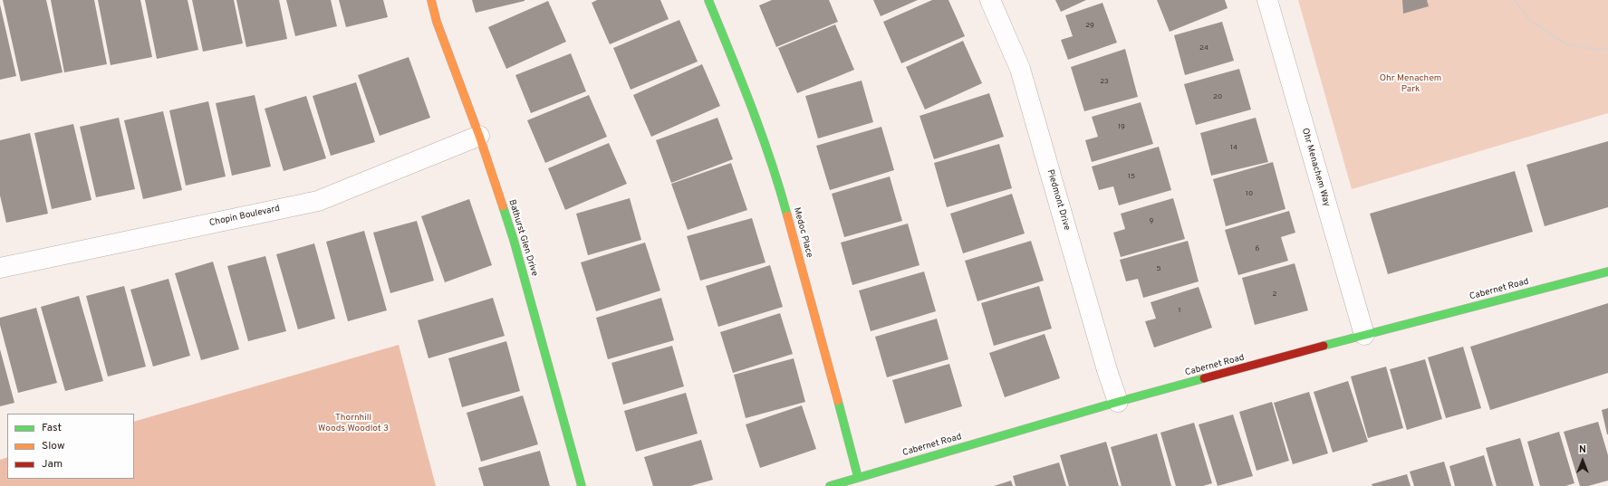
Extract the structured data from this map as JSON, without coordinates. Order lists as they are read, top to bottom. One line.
{"streets":{"street":["Ohr Menachem Way","Piedmont Drive","Chopin Boulevard","Medoc Place","Bathurst Glen Drive","Cabernet Road"]},"crossings":[["Ohr Menachem Way","Cabernet Road"],["Piedmont Drive","Cabernet Road"],["Chopin Boulevard","Bathurst Glen Drive"],["Medoc Place","Cabernet Road"]],"parks":["Ohr Menachem Park","Thornhill Woods Woodlot 3"],"house_numbers":["29","24","23","20","19","14","15","10","9","6","5","2","1"],"legend":["Fast","Slow","Jam"],"north":"top"}
